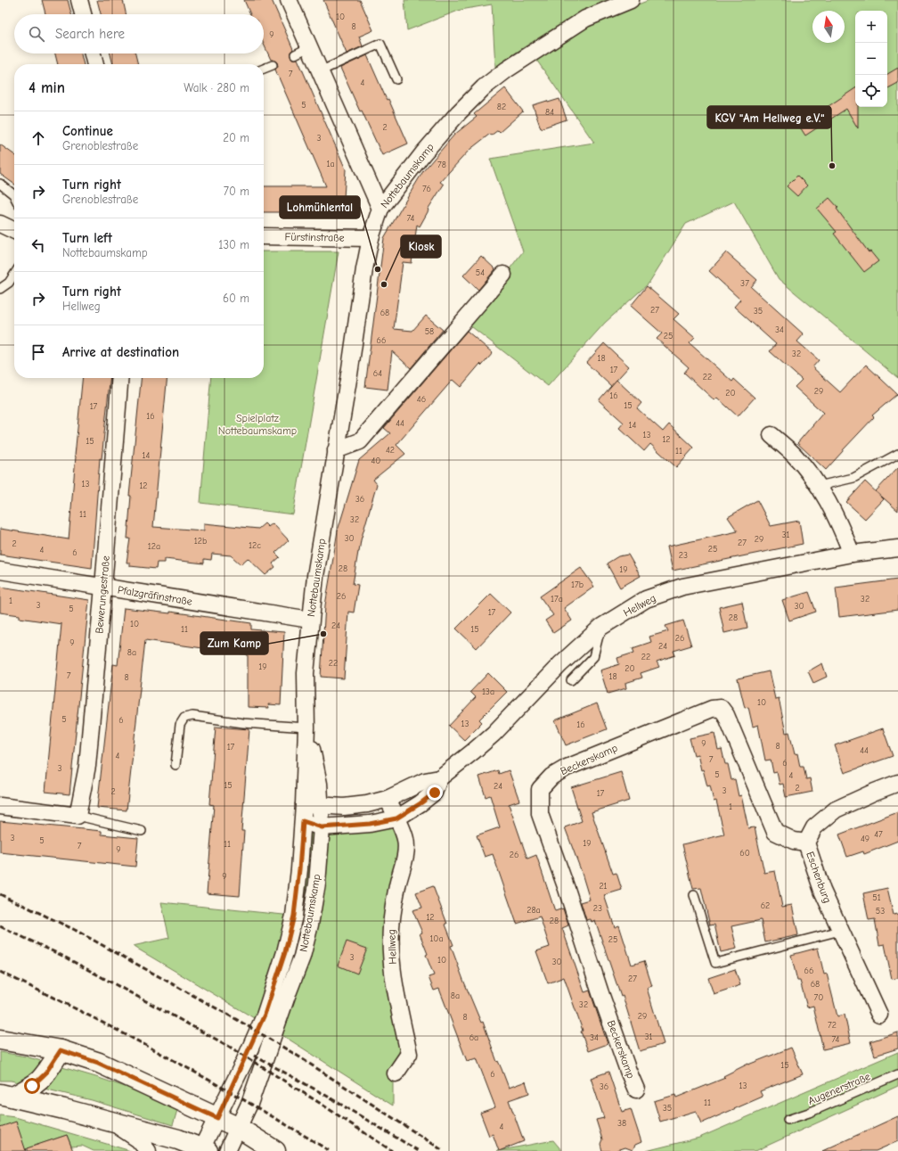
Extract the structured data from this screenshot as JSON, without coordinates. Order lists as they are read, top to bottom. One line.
{"streets":{"street":["Nottebaumskamp","Fürstinstraße","Bewerungestraße","Pfalzgräfinstraße","Hellweg","Beckerskamp","Eschenburg"],"lane":["Augenerstraße"]},"crossings":[["Nottebaumskamp","Fürstinstraße"],["Nottebaumskamp","Pfalzgräfinstraße"],["Nottebaumskamp","Hellweg"],["Bewerungestraße","Pfalzgräfinstraße"],["Beckerskamp","Eschenburg"]],"parks":["Spielplatz Nottebaumskamp"],"places":["KGV \"Am Hellweg e.V.\"","Lohmühlental","Kiosk","Zum Kamp"],"house_numbers":["10","8","9","7","4","5","82","84","2","3","1a","78","76","74","54","37","27","35","68","34","58","25","66","32","18","17","64","22","29","20","16","46","15","17","16","44","14","13","12","15","42","11","14","40","13","12","36","11","32","31","30","29","12b","27","2","12c","12a","25","4","6","23","28","19","17b","26","17a","32","1","3","30","5","17","28","10","24","11","15","26","9","24","8a","22","22","19","20","7","18","8","13a","10","5","6","13","16","9","8","17","44","4","7","6","3","5","4","15","24","2","3","2","17","1","47","3","49","5","19","11","7","9","60","26","9","21","51","62","23","28a","53","12","28","10a","25","3","10","30","66","27","68","8a","70","32","29","8","72","31","6a","34","74","15","6","13","36","11","35","38","4"],"north":"top","page":{"map_buttons":["+","−"],"search":"Search here","heading":["4 min","Walk · 280 m"],"list":[["Continue","Grenoblestraße","20 m"],["Turn right","Grenoblestraße","70 m"],["Turn left","Nottebaumskamp","130 m"],["Turn right","Hellweg","60 m"],"Arrive at destination"]}}
